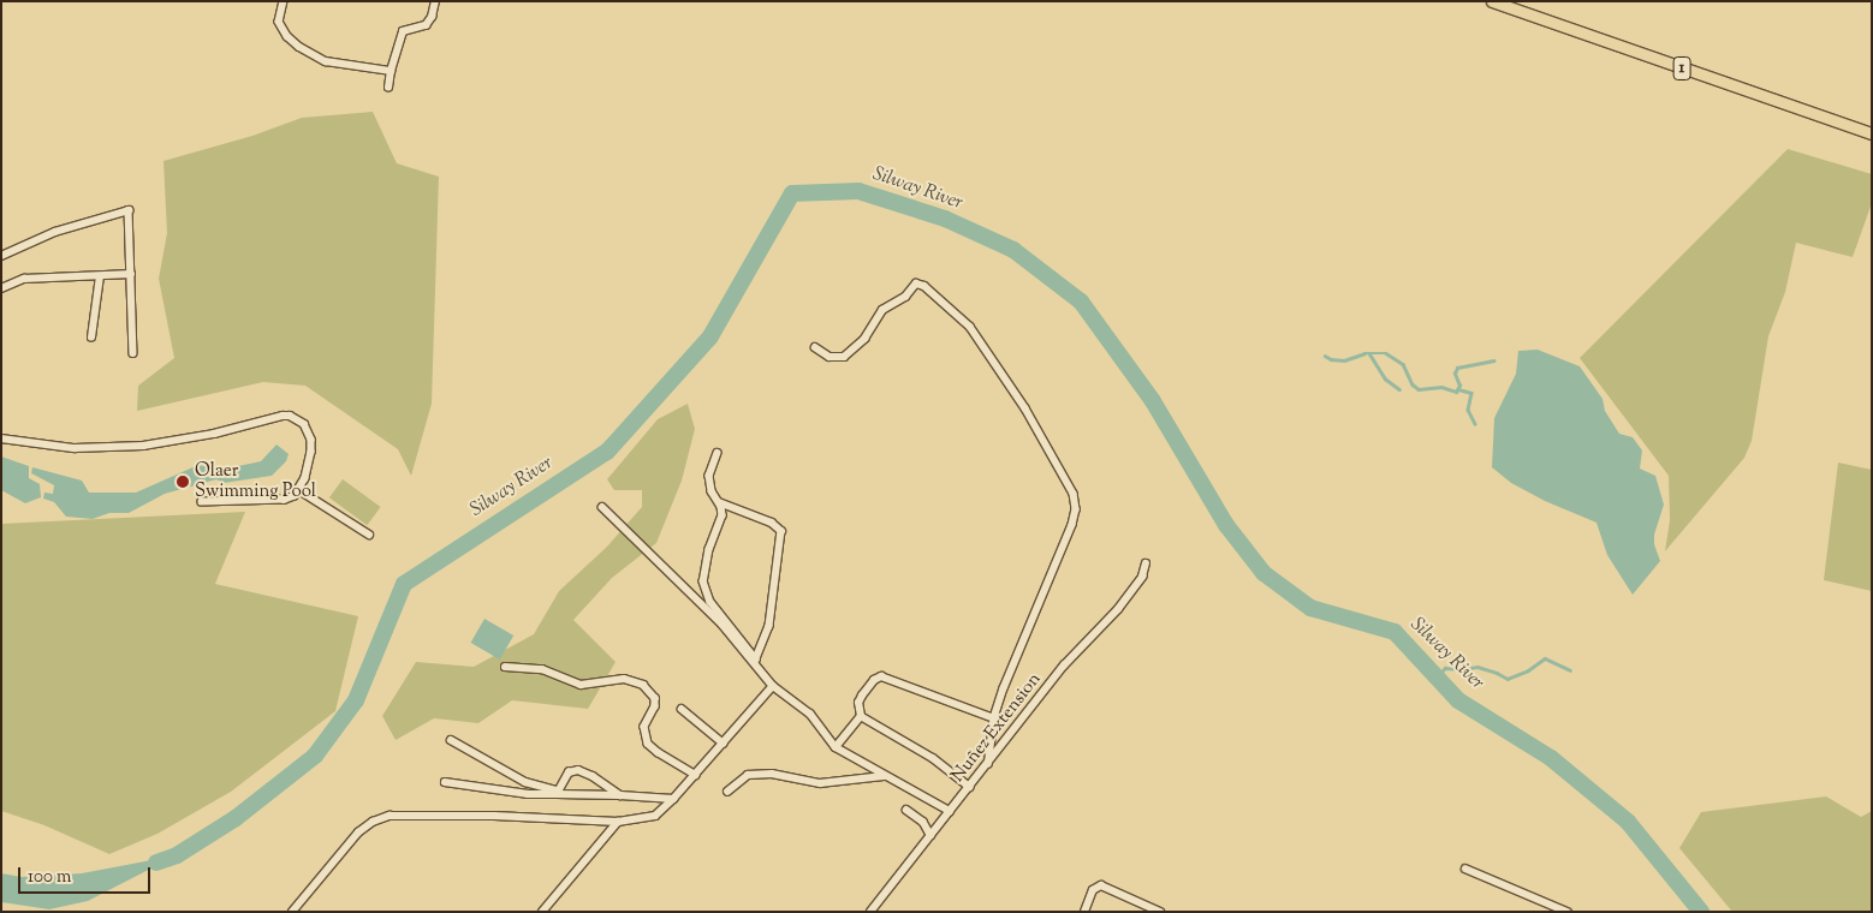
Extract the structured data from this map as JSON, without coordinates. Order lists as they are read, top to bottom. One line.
{"streets":{"main road":["1"],"street":["Nuñez Extension"]},"water":["Silway River"],"places":["Olaer Swimming Pool"],"scale_bar":"100 m"}
